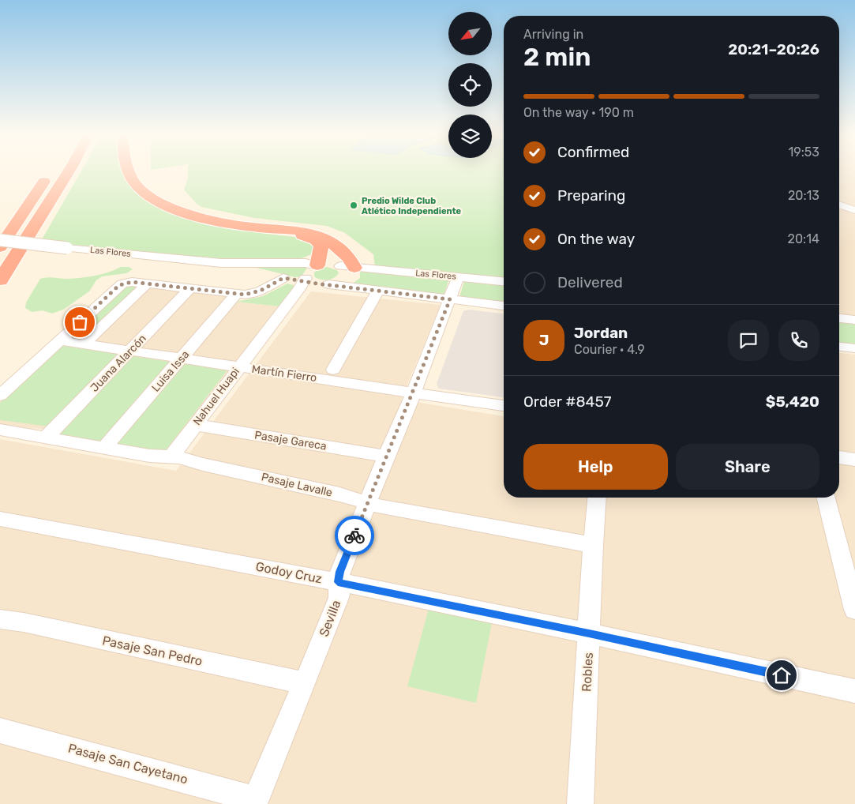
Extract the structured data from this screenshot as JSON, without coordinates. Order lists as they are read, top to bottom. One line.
{"streets":{"street":["Las Flores","Juana Alarcón","Luisa Issa","Martín Fierro","Nahuel Huapi","Pasaje Gareca","Pasaje Lavalle","Godoy Cruz","Sevilla","Pasaje San Pedro","Robles","Pasaje San Cayetano"]},"crossings":[["Las Flores","Nahuel Huapi"],["Las Flores","Sevilla"],["Juana Alarcón","Martín Fierro"],["Juana Alarcón","Pasaje Lavalle"],["Luisa Issa","Martín Fierro"],["Luisa Issa","Pasaje Lavalle"],["Martín Fierro","Nahuel Huapi"],["Martín Fierro","Sevilla"],["Nahuel Huapi","Pasaje Gareca"],["Nahuel Huapi","Pasaje Lavalle"],["Pasaje Gareca","Sevilla"],["Pasaje Lavalle","Sevilla"],["Pasaje Lavalle","Robles"],["Godoy Cruz","Sevilla"],["Godoy Cruz","Robles"],["Sevilla","Pasaje San Pedro"],["Sevilla","Pasaje San Cayetano"]],"places":["Predio Wilde Club Atlético Independiente"],"north":"bottom left","page":{"heading":["2 min","Arriving in","20:21–20:26"],"panel":["Jordan","Courier · 4.9","Order #8457","$5,420"],"bar":"On the way · 190 m","list":[["Confirmed","19:53"],["Preparing","20:13"],["On the way","20:14"],"Delivered"],"round":"J","buttons":["Help","Share"]}}
